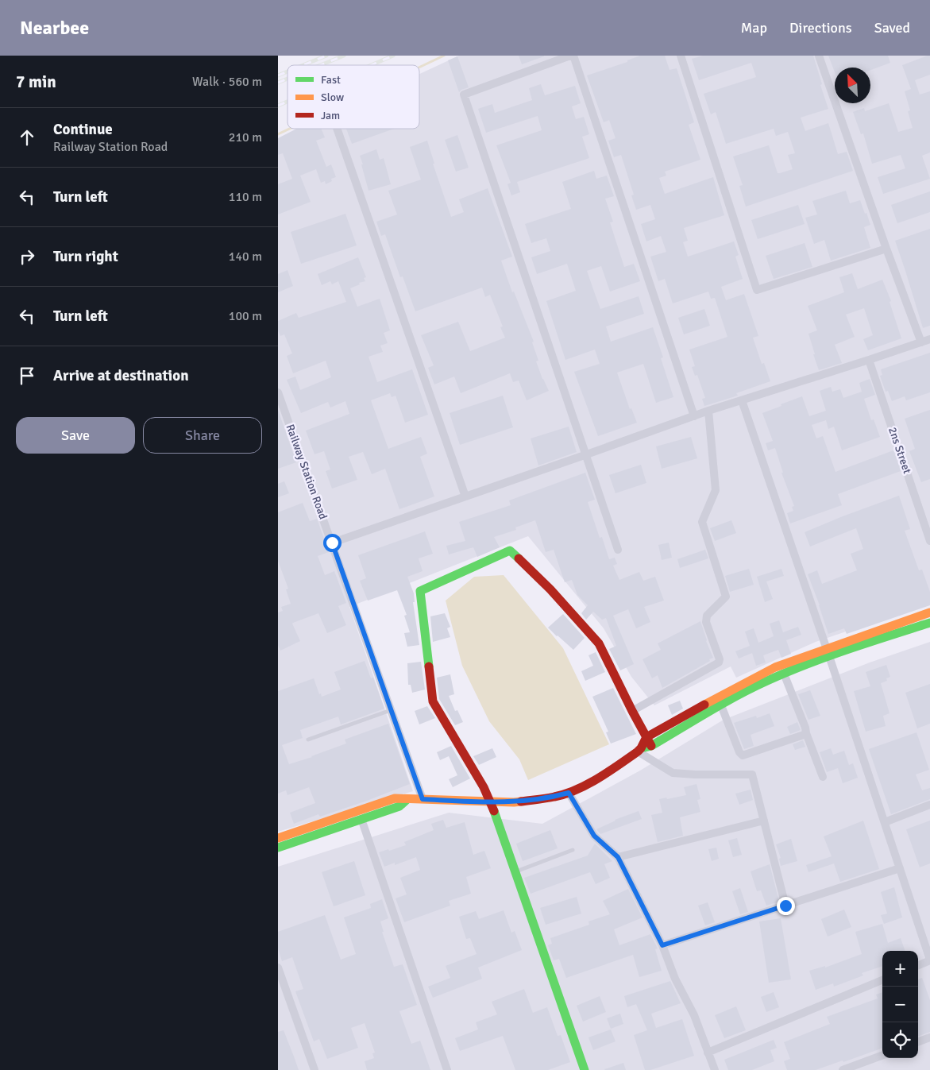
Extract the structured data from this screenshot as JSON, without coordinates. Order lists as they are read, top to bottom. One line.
{"streets":{"street":["2ns Street","Railway Station Road"]},"legend":["Fast","Slow","Jam"],"north":"top left","page":{"header":"Nearbee","nav":["Map","Directions","Saved"],"heading":["7 min","Walk · 560 m"],"list":[["Continue","Railway Station Road","210 m"],["Turn left","110 m"],["Turn right","140 m"],["Turn left","100 m"],"Arrive at destination"],"buttons":["Save","Share"],"map_buttons":["+","−"]}}
